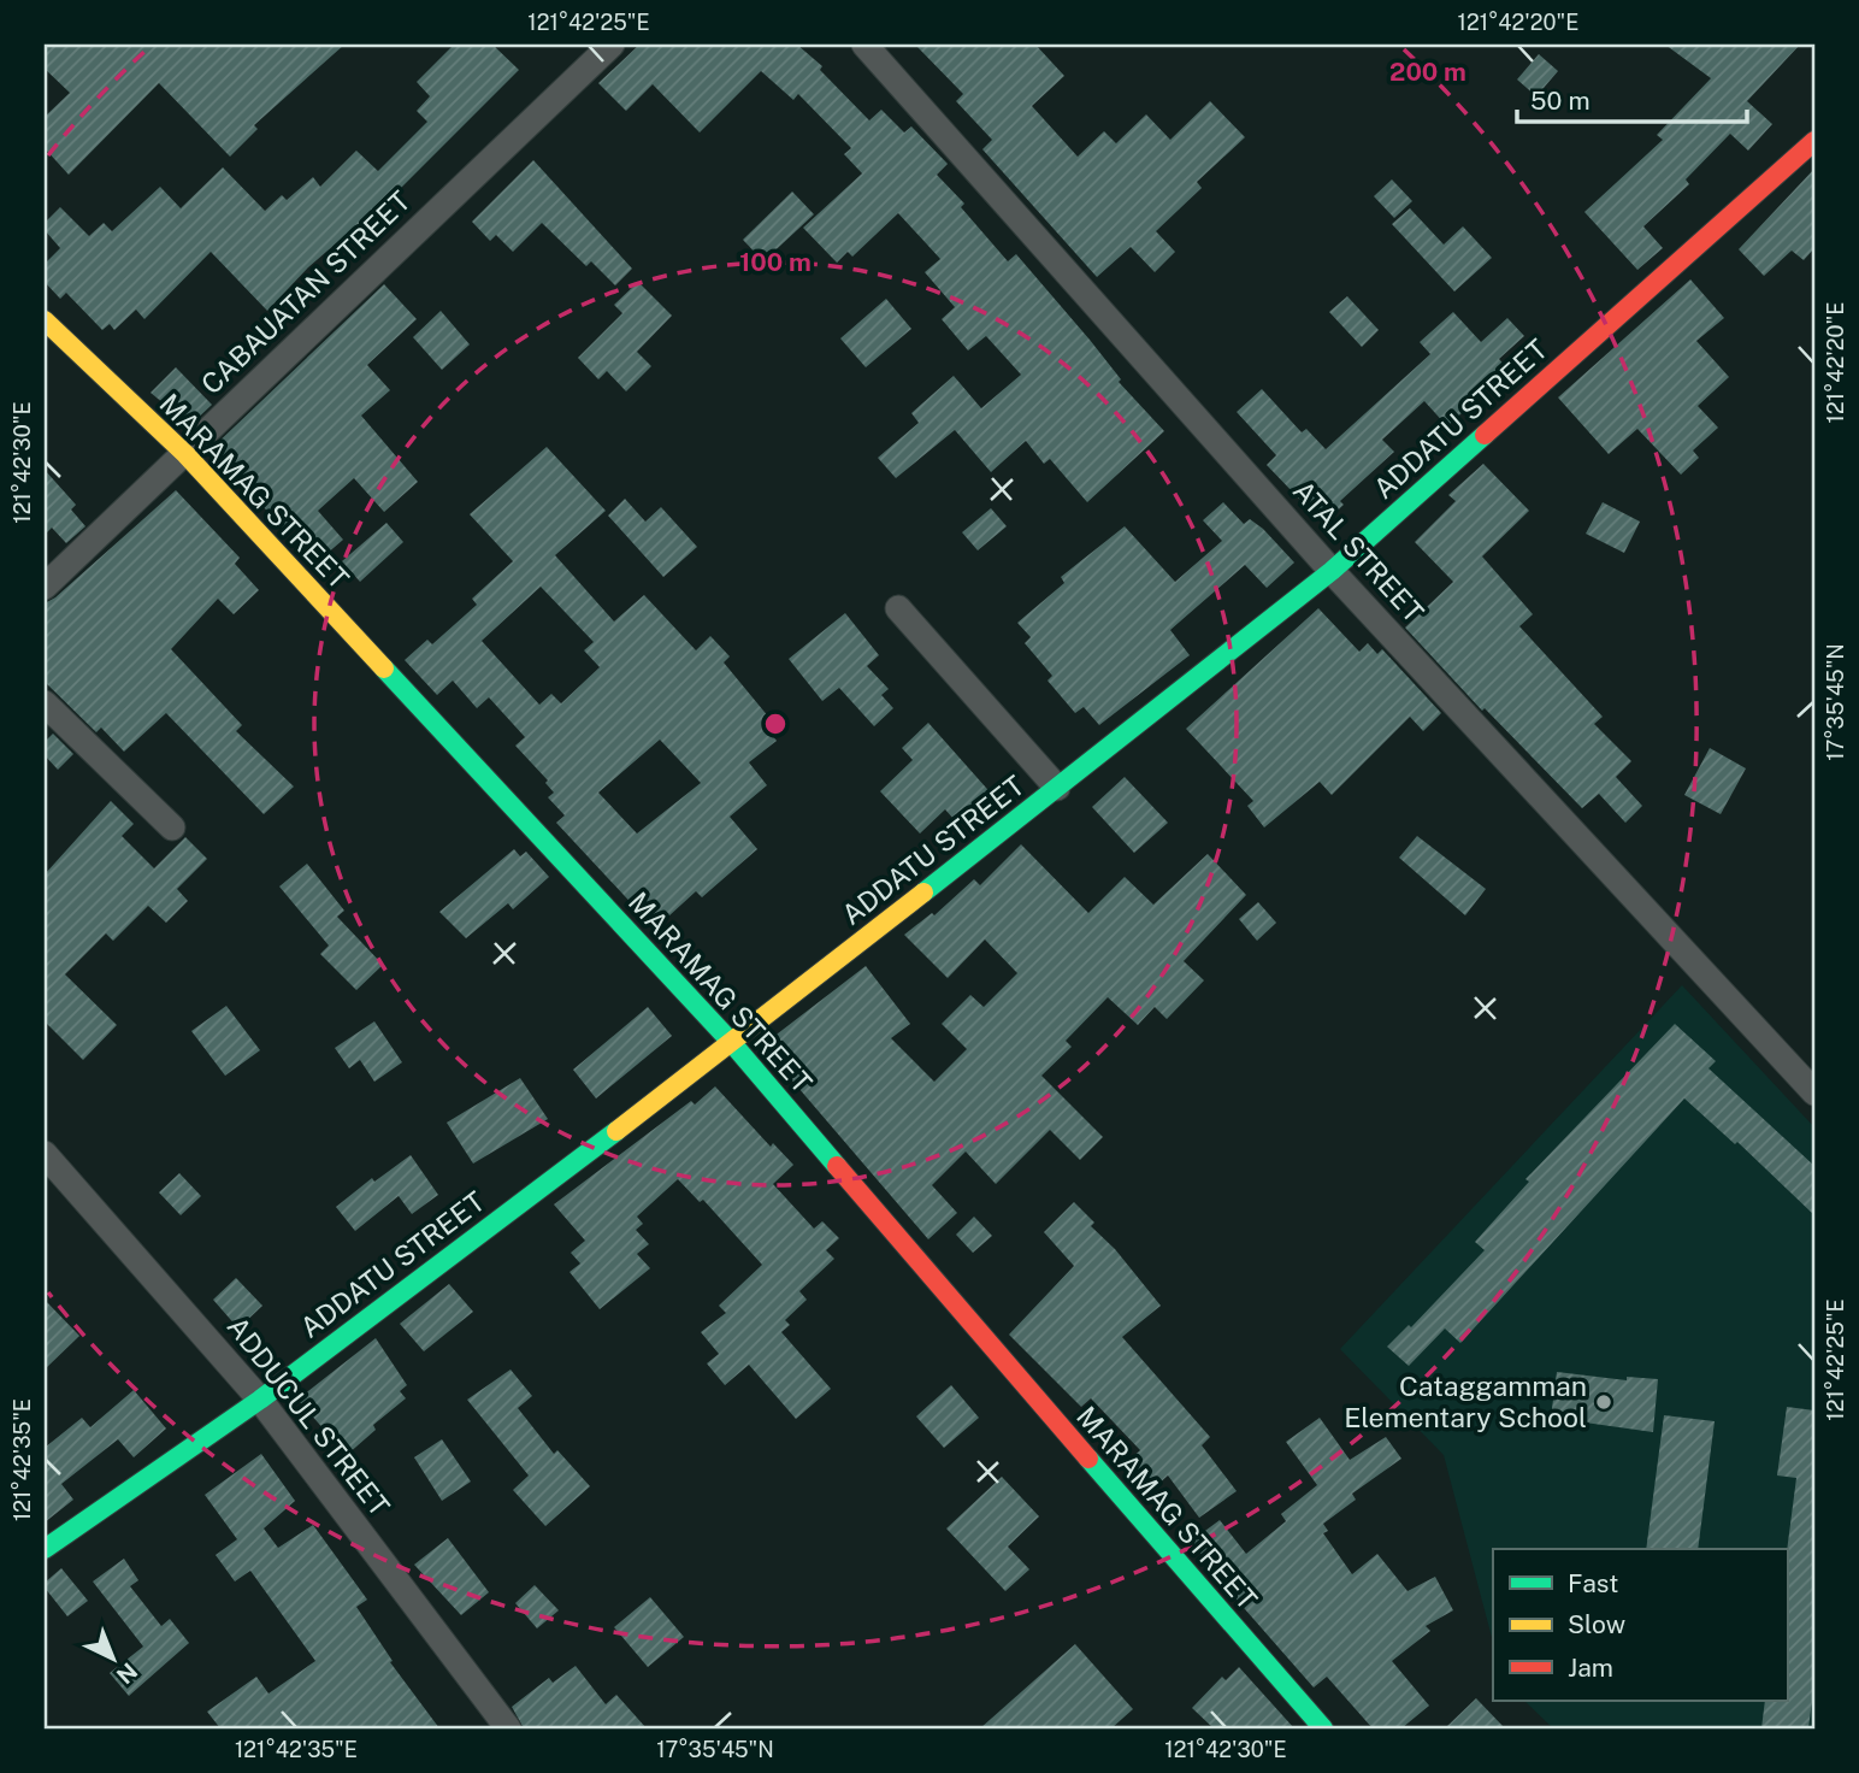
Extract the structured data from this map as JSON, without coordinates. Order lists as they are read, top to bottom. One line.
{"streets":{"street":["CABAUATAN STREET","ADDATU STREET","MARAMAG STREET","ATAL STREET","ADDUCUL STREET"]},"crossings":[["CABAUATAN STREET","MARAMAG STREET"],["ADDATU STREET","MARAMAG STREET"],["ADDATU STREET","ATAL STREET"],["ADDATU STREET","ADDUCUL STREET"]],"places":["Cataggamman Elementary School"],"legend":["Fast","Slow","Jam"],"scale_bar":"50 m","north":"bottom right","coordinates":["121°42'25\"E","121°42'20\"E","121°42'30\"E","17°35'45\"N","121°42'35\"E"],"rings":["200 m","100 m"]}
